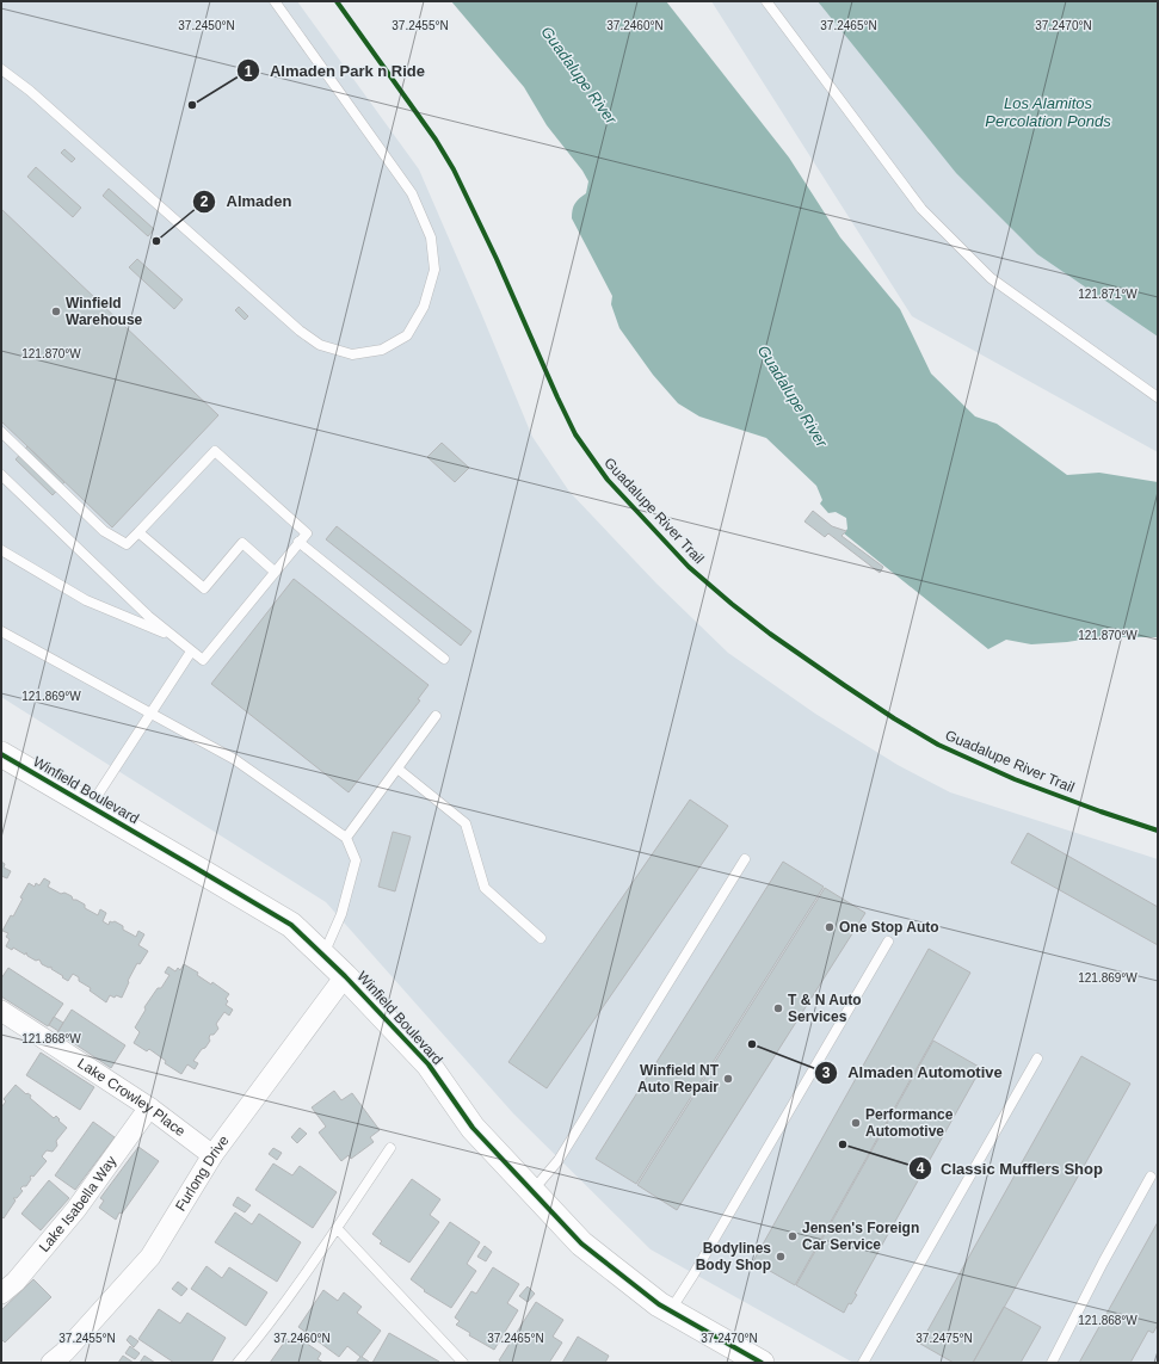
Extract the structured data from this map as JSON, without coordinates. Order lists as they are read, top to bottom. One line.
{"streets":{"street":["Winfield Boulevard","Lake Crowley Place","Furlong Drive","Lake Isabella Way"],"cycle path":["Guadalupe River Trail"]},"crossings":[["Winfield Boulevard","Furlong Drive"],["Lake Crowley Place","Furlong Drive"],["Lake Crowley Place","Lake Isabella Way"]],"water":["Guadalupe River","Los Alamitos Percolation Ponds"],"places":["Almaden Park n Ride","Almaden","Winfield Warehouse","One Stop Auto","T & N Auto Services","Almaden Automotive","Winfield NT Auto Repair","Performance Automotive","Classic Mufflers Shop","Jensen's Foreign Car Service","Bodylines Body Shop"],"coordinates":["37.2450°N","37.2455°N","37.2460°N","37.2465°N","37.2470°N","121.871°W","121.870°W","121.869°W","121.868°W","37.2475°N"]}
